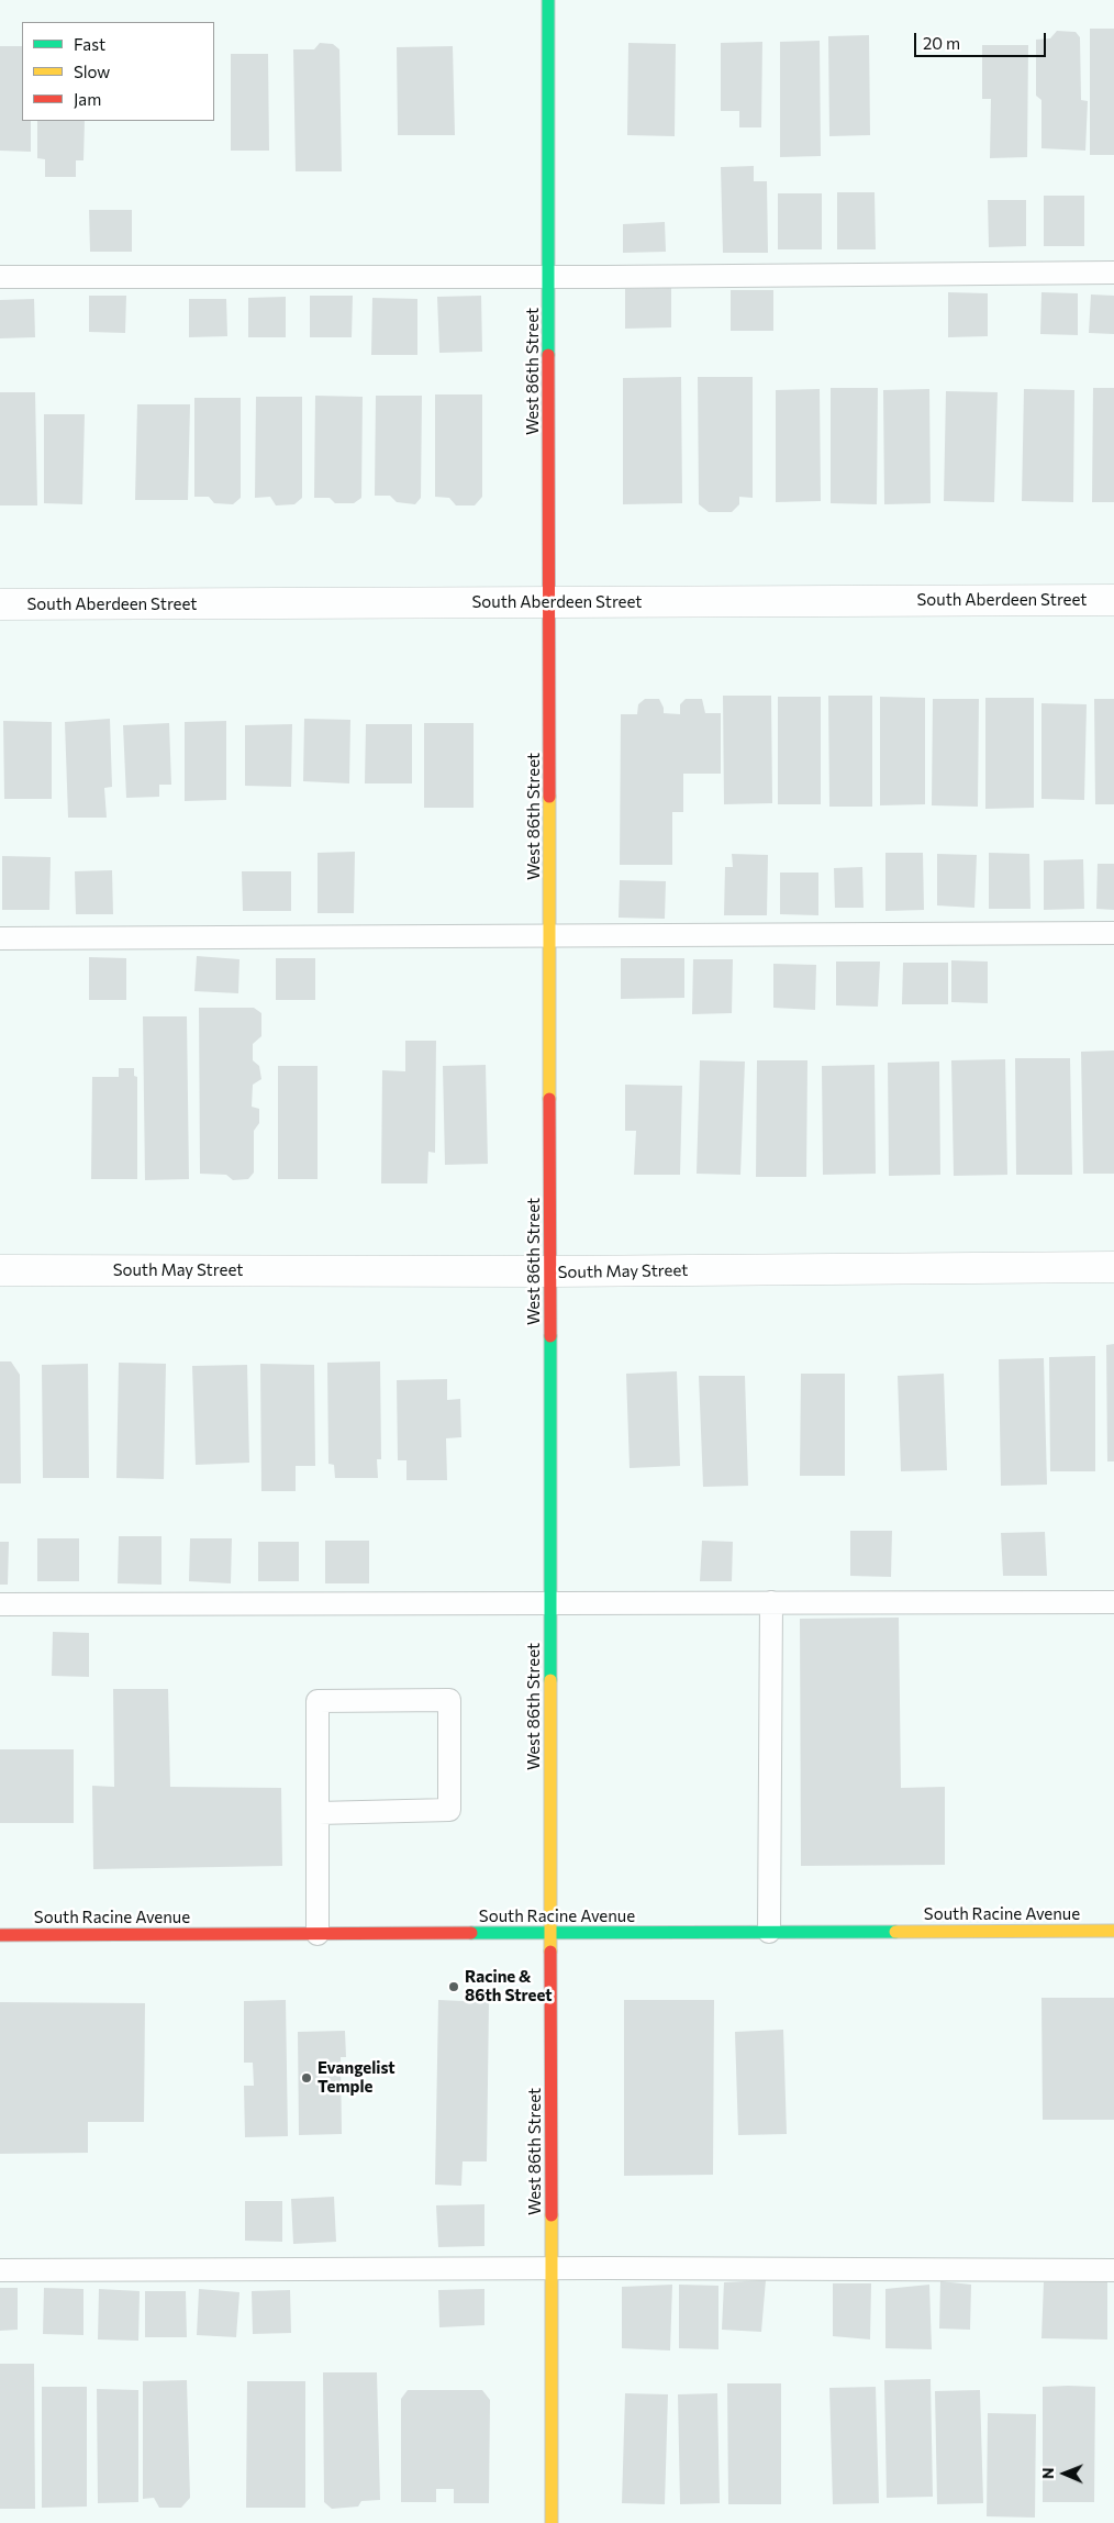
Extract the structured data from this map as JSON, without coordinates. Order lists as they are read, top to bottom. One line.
{"streets":{"street":["West 86th Street","South Aberdeen Street","South May Street","South Racine Avenue"]},"crossings":[["West 86th Street","South Aberdeen Street"],["West 86th Street","South May Street"],["West 86th Street","South Racine Avenue"]],"places":["Racine & 86th Street","Evangelist Temple"],"legend":["Fast","Slow","Jam"],"scale_bar":"20 m","north":"left"}
